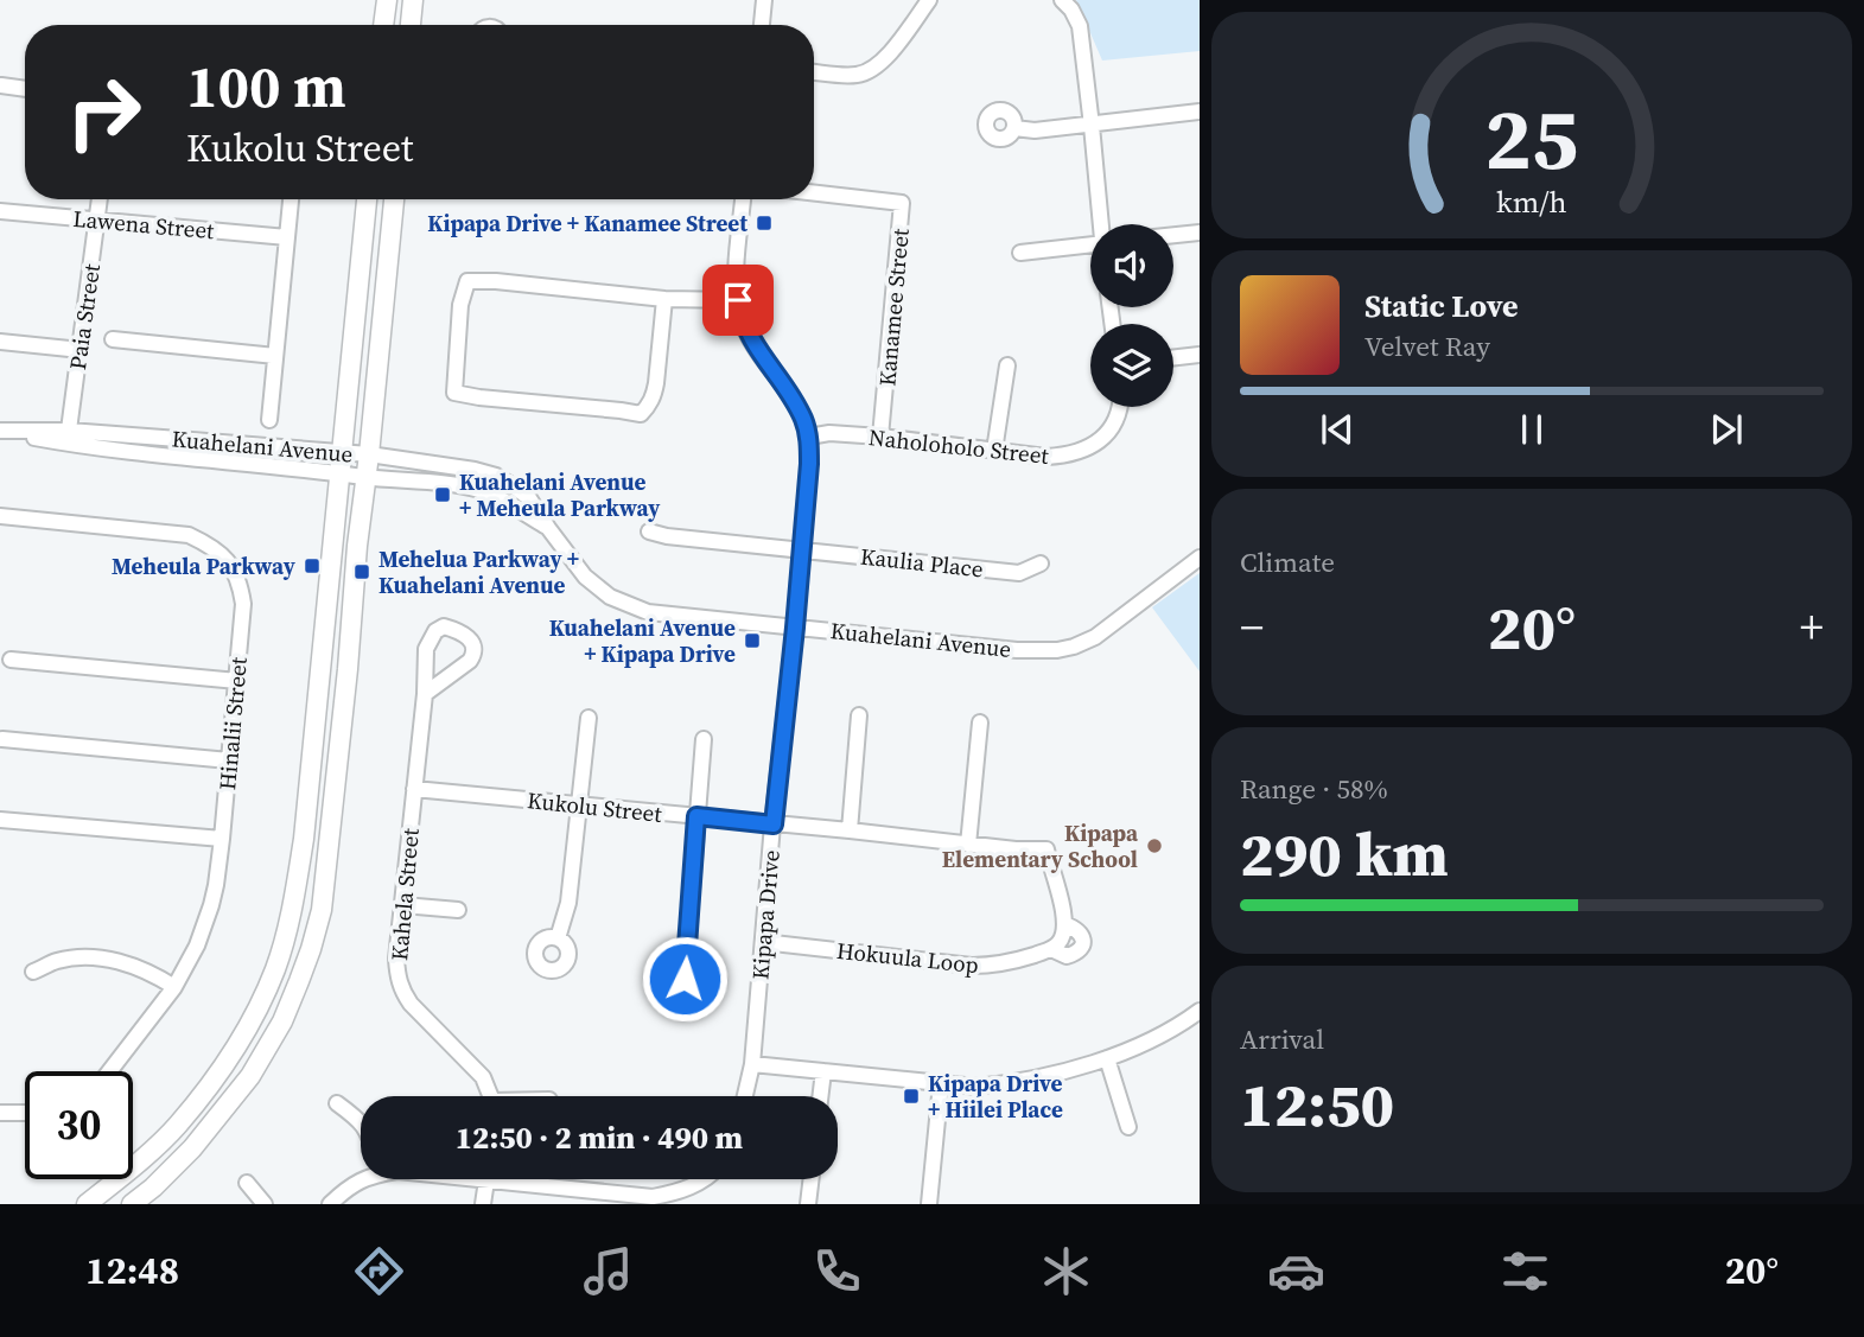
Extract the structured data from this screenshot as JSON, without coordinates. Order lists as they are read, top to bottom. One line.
{"streets":{"street":["Lawena Street","Kanamee Street","Paia Street","Kuahelani Avenue","Naholoholo Street","Kaulia Place","Hinalii Street","Kukolu Street","Kahela Street","Kipapa Drive","Hokuula Loop"]},"crossings":[["Lawena Street","Paia Street"],["Kanamee Street","Naholoholo Street"],["Paia Street","Kuahelani Avenue"],["Kuahelani Avenue","Kipapa Drive"],["Naholoholo Street","Kipapa Drive"],["Kaulia Place","Kipapa Drive"],["Kukolu Street","Kahela Street"],["Kukolu Street","Kipapa Drive"],["Kukolu Street","Hokuula Loop"],["Kipapa Drive","Hokuula Loop"]],"places":{"transit":["Kipapa Drive + Kanamee Street","Kuahelani Avenue + Meheula Parkway","Meheula Parkway","Mehelua Parkway + Kuahelani Avenue","Kuahelani Avenue + Kipapa Drive","Kipapa Drive + Hiilei Place"],"other":["Kipapa Elementary School"]},"page":{"turn":["100 m","Kukolu Street"],"song":["Static Love","Velvet Ray"],"tile":["Climate",["Range · 58%","290 km"],["Arrival","12:50"]],"heat":["−","20°","+"],"limit":"30","trip":"12:50 · 2 min · 490 m","tabs":["12:48","20°"],"gauge":["25","km/h"]}}
